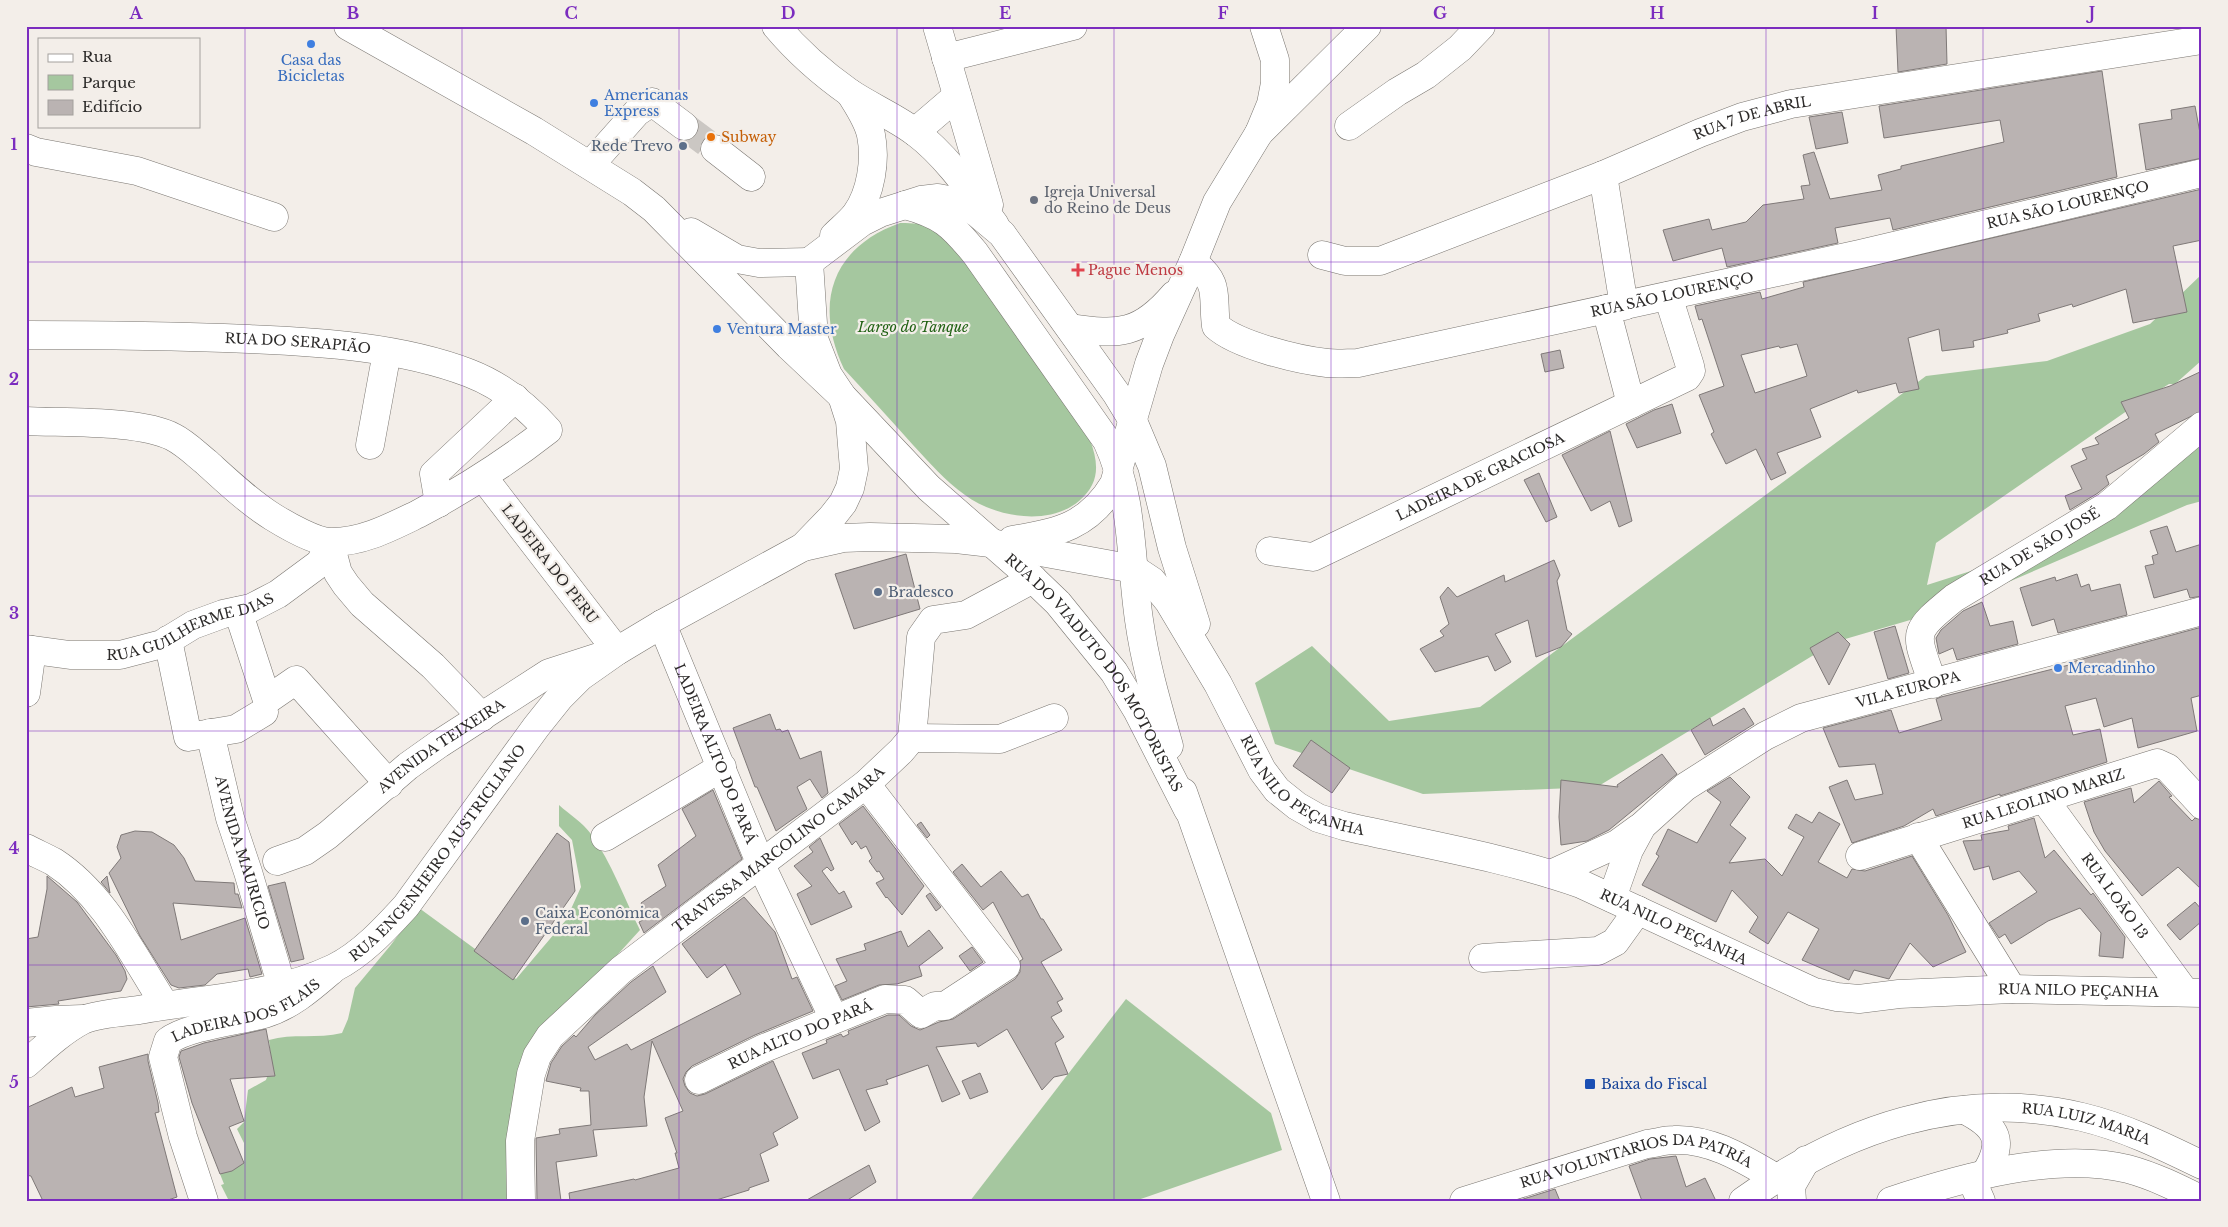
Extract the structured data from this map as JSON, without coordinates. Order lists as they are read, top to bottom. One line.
{"streets":{"street":["RUA 7 DE ABRIL","RUA SÃO LOURENÇO","RUA DO SERAPIÃO","LADEIRA DE GRACIOSA","RUA DE SÃO JOSÉ","LADEIRA DO PERU","RUA GUILHERME DIAS","RUA DO VIADUTO DOS MOTORISTAS","VILA EUROPA","AVENIDA TEIXEIRA","LADEIRA ALTO DO PARÁ","RUA NILO PEÇANHA","RUA LEOLINO MARIZ","TRAVESSA MARCOLINO CAMARA","RUA ENGENHEIRO AUSTRICLIANO","AVENIDA MAURICIO","RUA LOÃO 13","LADEIRA DOS FLAIS","RUA ALTO DO PARÁ","RUA LUIZ MARIA","RUA VOLUNTARIOS DA PATRÍA"]},"crossings":[["RUA SÃO LOURENÇO","LADEIRA DE GRACIOSA"],["RUA DO SERAPIÃO","LADEIRA DO PERU"],["RUA DE SÃO JOSÉ","VILA EUROPA"],["LADEIRA DO PERU","AVENIDA TEIXEIRA"],["LADEIRA DO PERU","RUA ENGENHEIRO AUSTRICLIANO"],["RUA GUILHERME DIAS","AVENIDA MAURICIO"],["RUA DO VIADUTO DOS MOTORISTAS","RUA NILO PEÇANHA"],["RUA DO VIADUTO DOS MOTORISTAS","RUA ENGENHEIRO AUSTRICLIANO"],["VILA EUROPA","RUA NILO PEÇANHA"],["AVENIDA TEIXEIRA","RUA ENGENHEIRO AUSTRICLIANO"],["LADEIRA ALTO DO PARÁ","TRAVESSA MARCOLINO CAMARA"],["LADEIRA ALTO DO PARÁ","RUA ENGENHEIRO AUSTRICLIANO"],["LADEIRA ALTO DO PARÁ","RUA ALTO DO PARÁ"],["RUA NILO PEÇANHA","RUA LOÃO 13"],["RUA LEOLINO MARIZ","RUA LOÃO 13"],["TRAVESSA MARCOLINO CAMARA","RUA ALTO DO PARÁ"],["RUA ENGENHEIRO AUSTRICLIANO","LADEIRA DOS FLAIS"],["RUA LUIZ MARIA","RUA VOLUNTARIOS DA PATRÍA"]],"parks":["Largo do Tanque"],"places":{"other":["Casa das Bicicletas","Americanas Express","Subway","Rede Trevo","Igreja Universal do Reino de Deus","Ventura Master","Bradesco","Mercadinho","Caixa Econômica Federal"],"health":["Pague Menos"],"transit":["Baixa do Fiscal"]},"legend":["Rua","Parque","Edifício"],"grid":{"columns":["A","B","C","D","E","F","G","H","I","J"],"rows":["1","2","3","4","5"]}}
